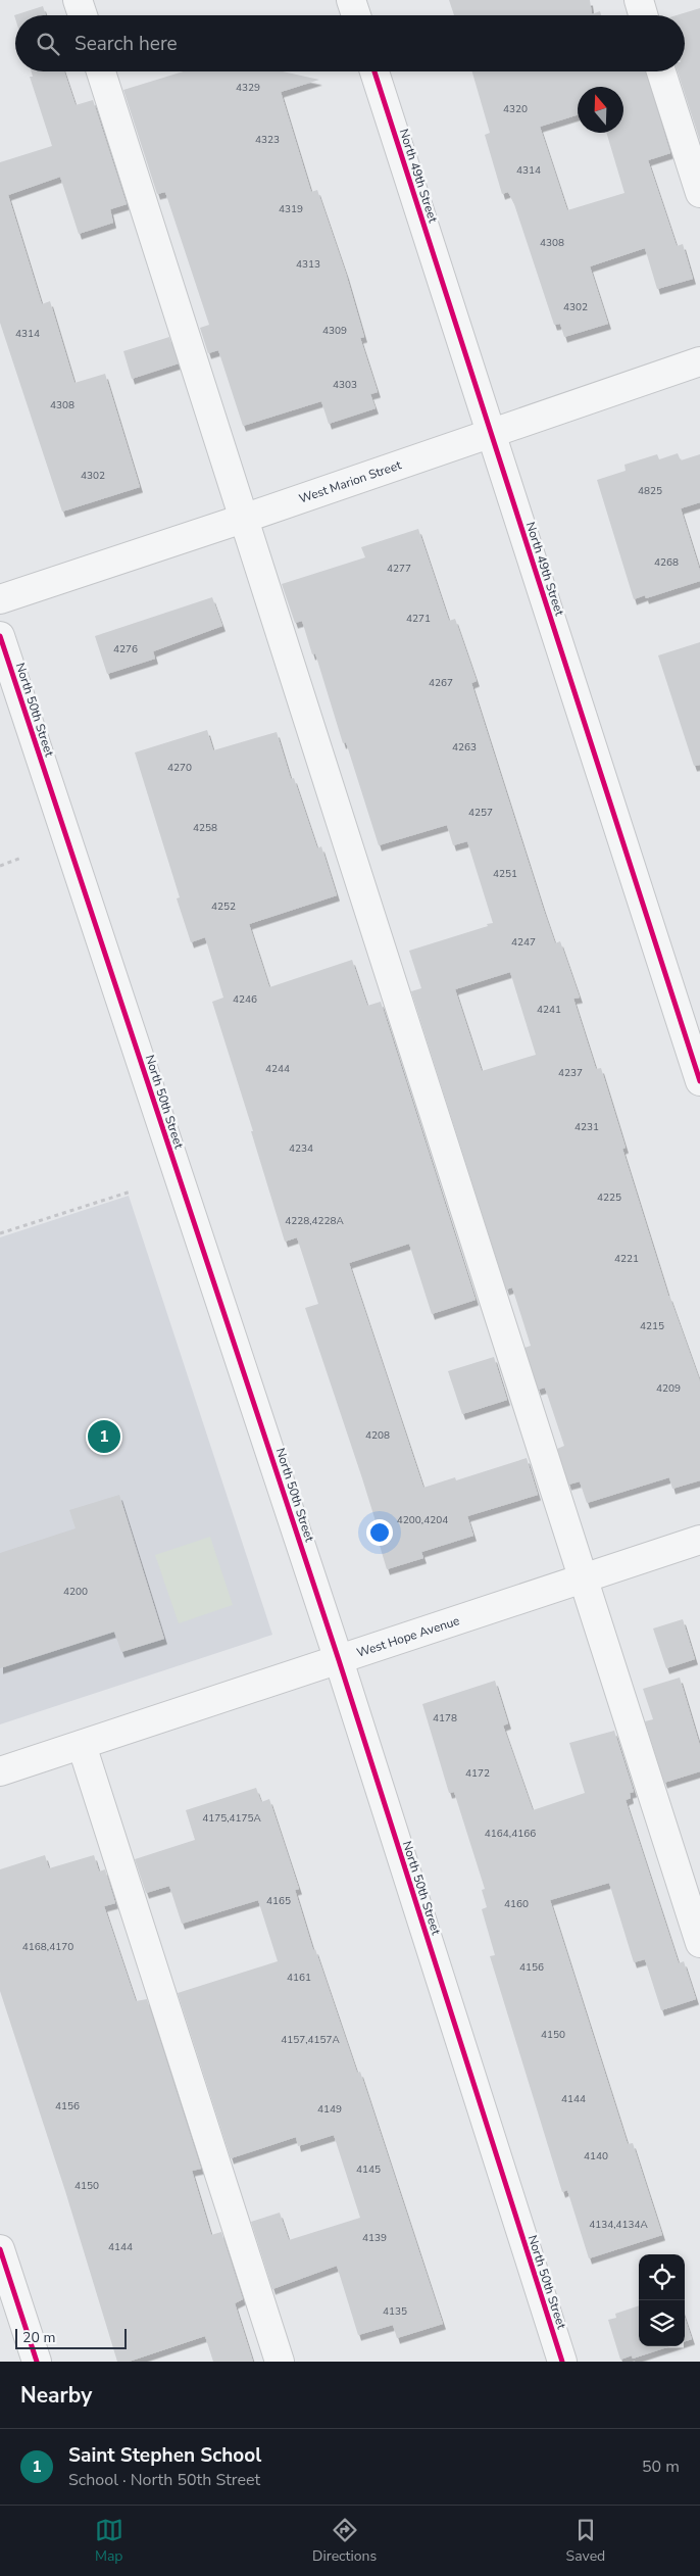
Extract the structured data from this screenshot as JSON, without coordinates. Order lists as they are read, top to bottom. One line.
{"streets":{"street":["North 49th Street","West Marion Street","North 50th Street","West Hope Avenue"]},"crossings":[["North 49th Street","West Marion Street"],["North 50th Street","West Hope Avenue"]],"house_numbers":["4329","4320","4323","4314","4319","4308","4313","4302","4309","4314","4303","4308","4302","4825","4268","4277","4271","4276","4267","4263","4270","4257","4258","4251","4252","4247","4246","4241","4244","4237","4231","4234","4225","4228,4228A","4221","4215","4209","4208","4200,4204","4200","4178","4172","4175,4175A","4164,4166","4165","4160","4168,4170","4156","4161","4150","4157,4157A","4144","4156","4149","4140","4145","4150","4134,4134A","4139","4144","4135"],"scale_bar":"20 m","north":"top","page":{"search":"Search here","pins":"1","scale":"20 m","heading":"Nearby","list":[{"mark":"1","name":"Saint Stephen School","note":"School · North 50th Street","value":"50 m"}],"nav":["Map","Directions","Saved"]}}
